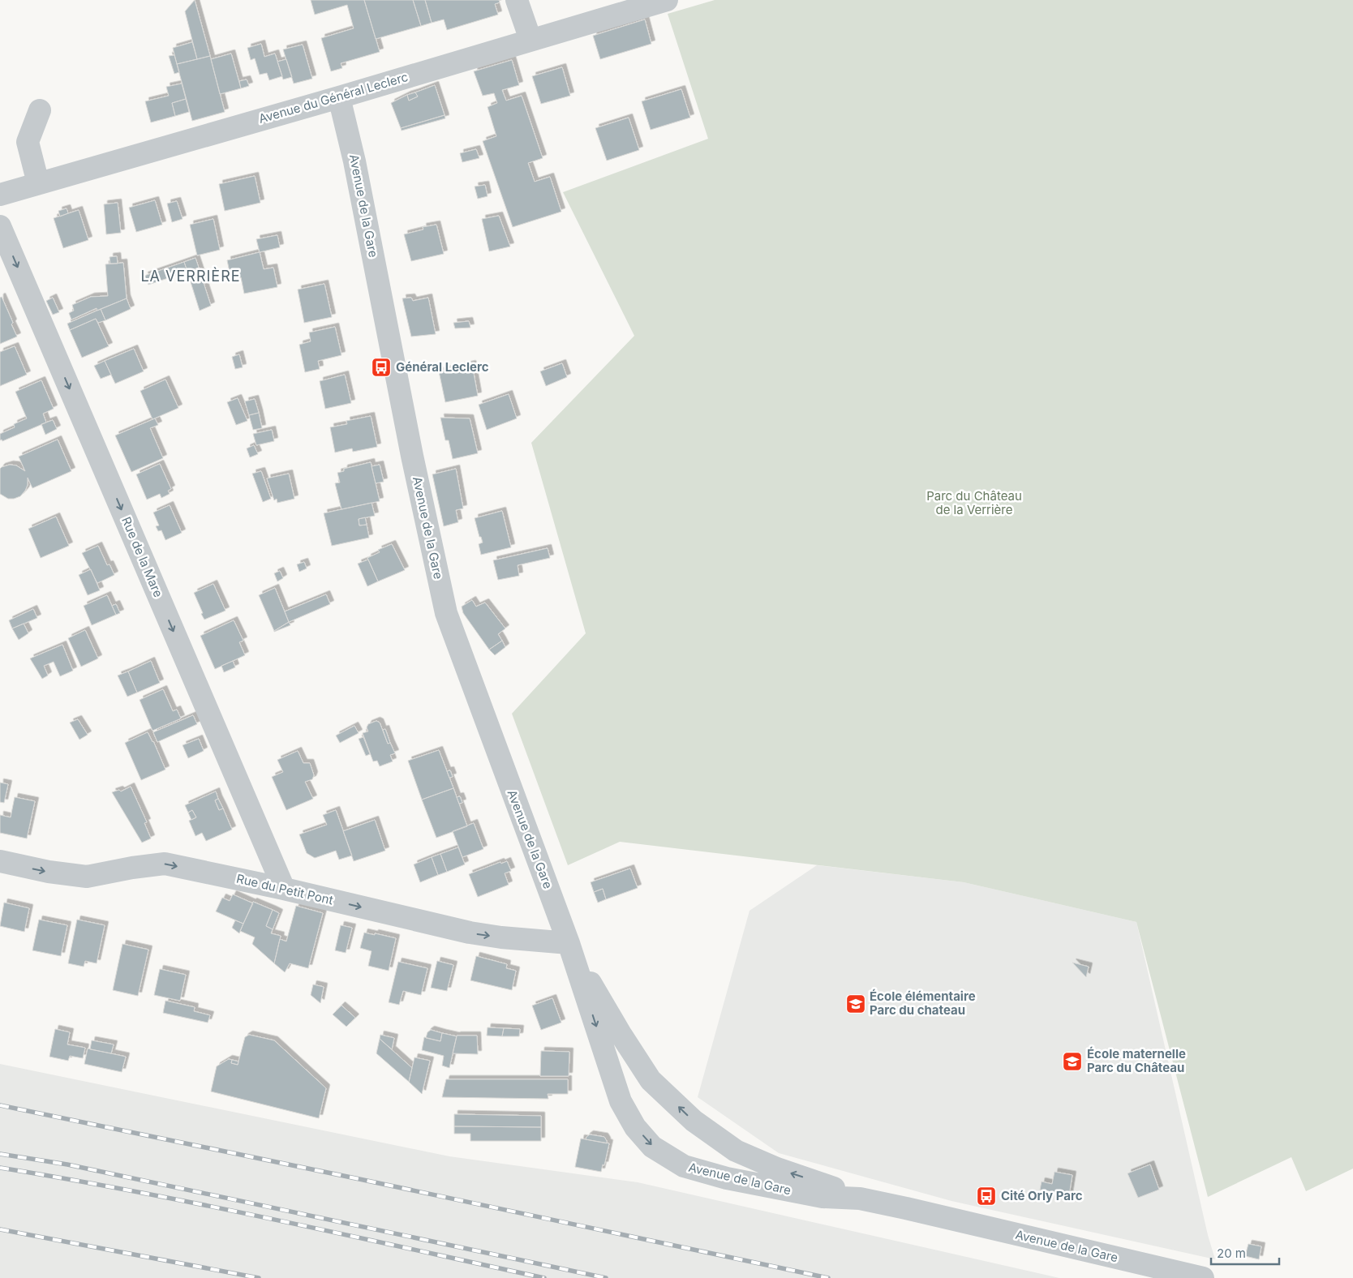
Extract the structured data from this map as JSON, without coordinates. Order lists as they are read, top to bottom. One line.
{"streets":{"street":["Avenue du Général Leclerc","Avenue de la Gare","Rue de la Mare","Rue du Petit Pont"]},"crossings":[["Avenue du Général Leclerc","Avenue de la Gare"],["Avenue de la Gare","Rue du Petit Pont"],["Rue de la Mare","Rue du Petit Pont"]],"one_way":["Rue de la Mare","Rue du Petit Pont"],"districts":["LA VERRIÈRE"],"parks":["Parc du Château de la Verrière"],"places":{"bus stop":["Général Leclerc","Cité Orly Parc"],"school or university":["École élémentaire Parc du chateau","École maternelle Parc du Château"]},"scale_bar":"20 m"}
